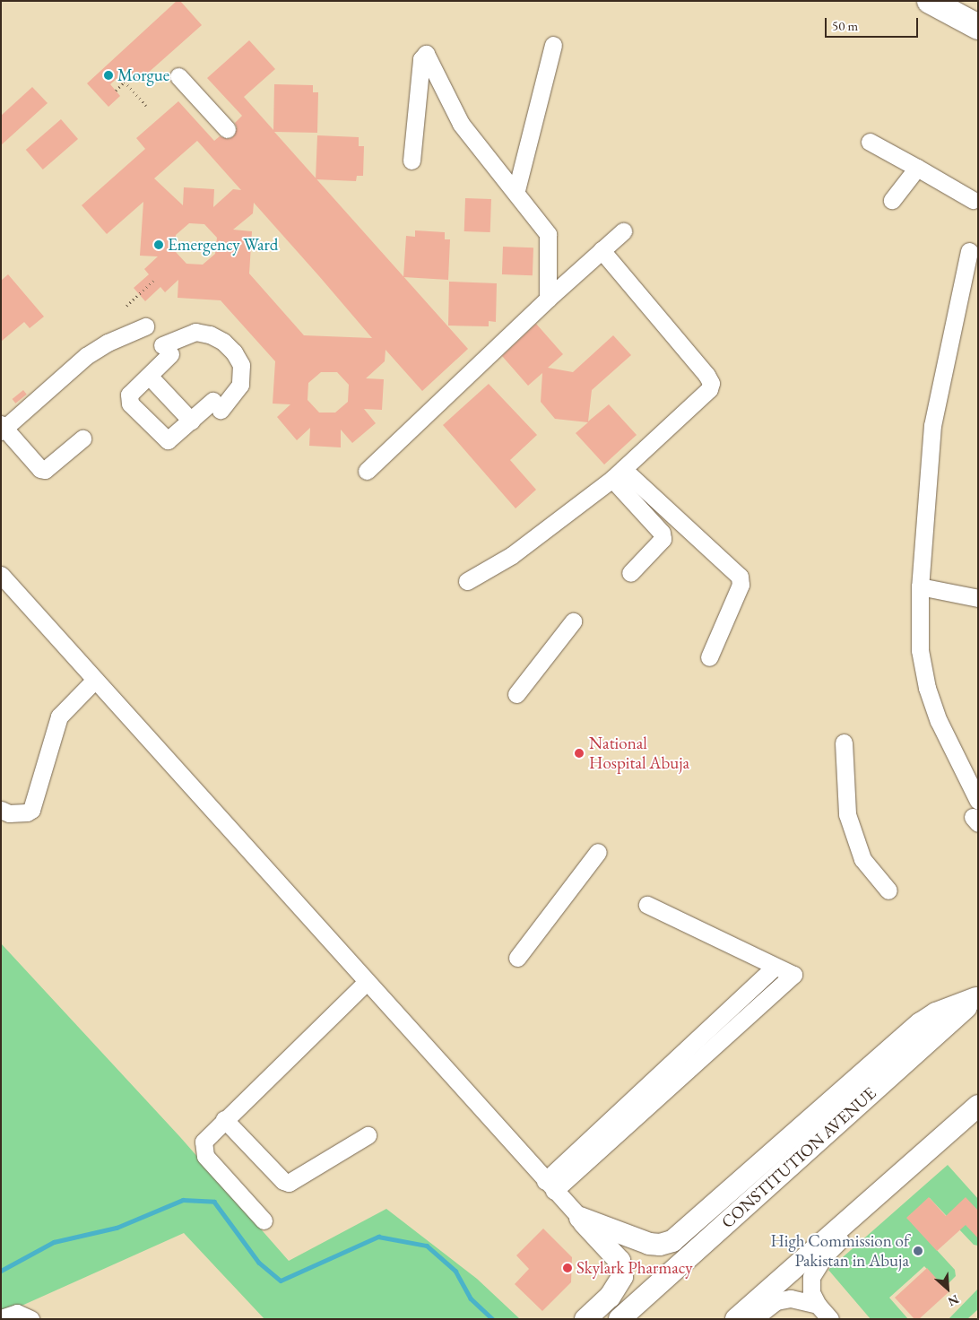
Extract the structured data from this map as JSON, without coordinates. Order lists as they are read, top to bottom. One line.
{"streets":{"main road":["CONSTITUTION AVENUE"]},"places":["Morgue","Emergency Ward","National Hospital Abuja","High Commission of Pakistan in Abuja","Skylark Pharmacy"],"scale_bar":"50 m","north":"bottom right"}
